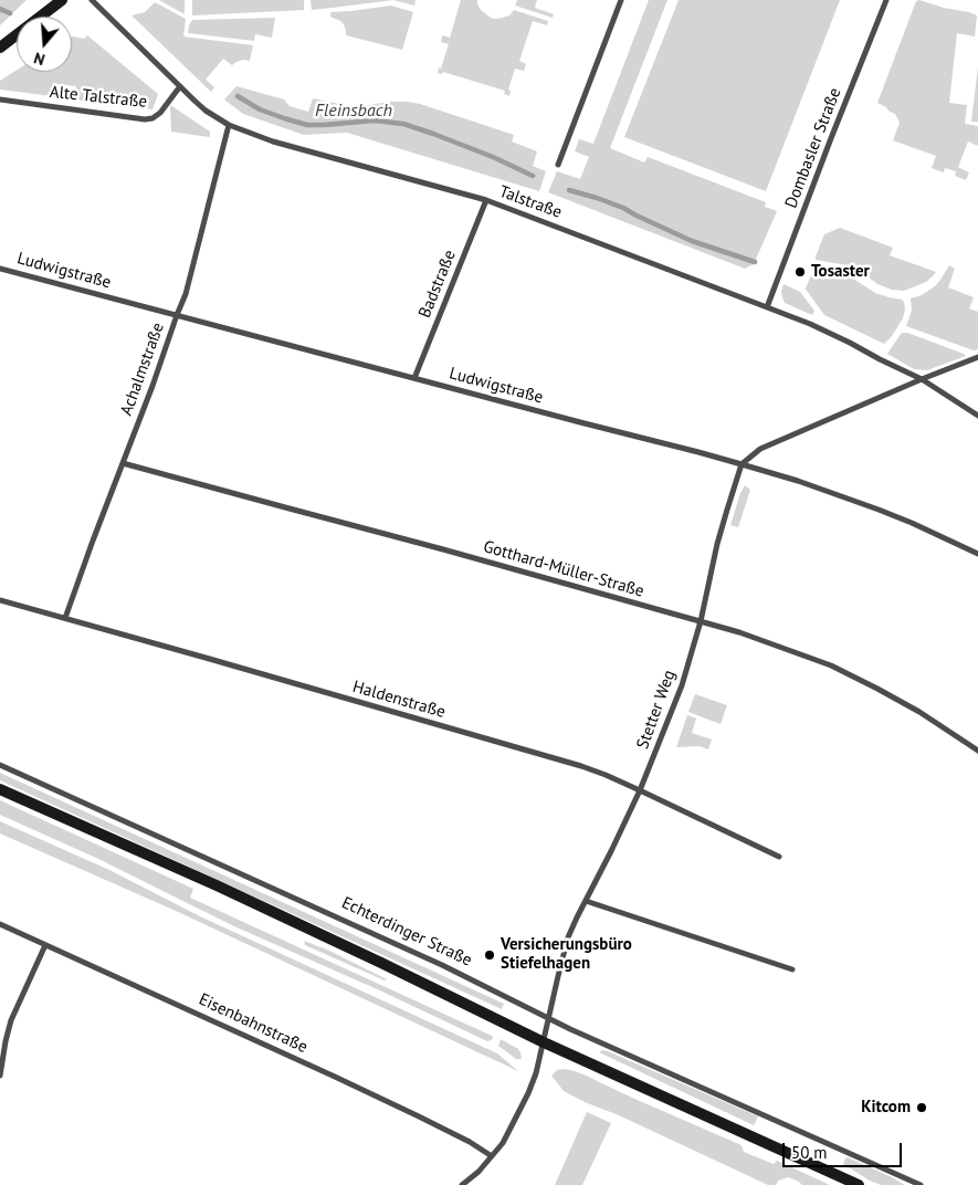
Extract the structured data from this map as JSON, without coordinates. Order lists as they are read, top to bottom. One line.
{"streets":{"street":["Alte Talstraße","Dombasler Straße","Talstraße","Ludwigstraße","Badstraße","Achalmstraße","Gotthard-Müller-Straße","Haldenstraße","Stetter Weg","Echterdinger Straße","Eisenbahnstraße"]},"crossings":[["Alte Talstraße","Talstraße"],["Dombasler Straße","Talstraße"],["Talstraße","Badstraße"],["Talstraße","Achalmstraße"],["Ludwigstraße","Badstraße"],["Ludwigstraße","Achalmstraße"],["Ludwigstraße","Stetter Weg"],["Achalmstraße","Gotthard-Müller-Straße"],["Achalmstraße","Haldenstraße"],["Gotthard-Müller-Straße","Stetter Weg"],["Haldenstraße","Stetter Weg"],["Stetter Weg","Echterdinger Straße"],["Stetter Weg","Eisenbahnstraße"]],"water":["Fleinsbach"],"places":["Tosaster","Versicherungsbüro Stiefelhagen","Kitcom"],"scale_bar":"50 m","north":"bottom"}
